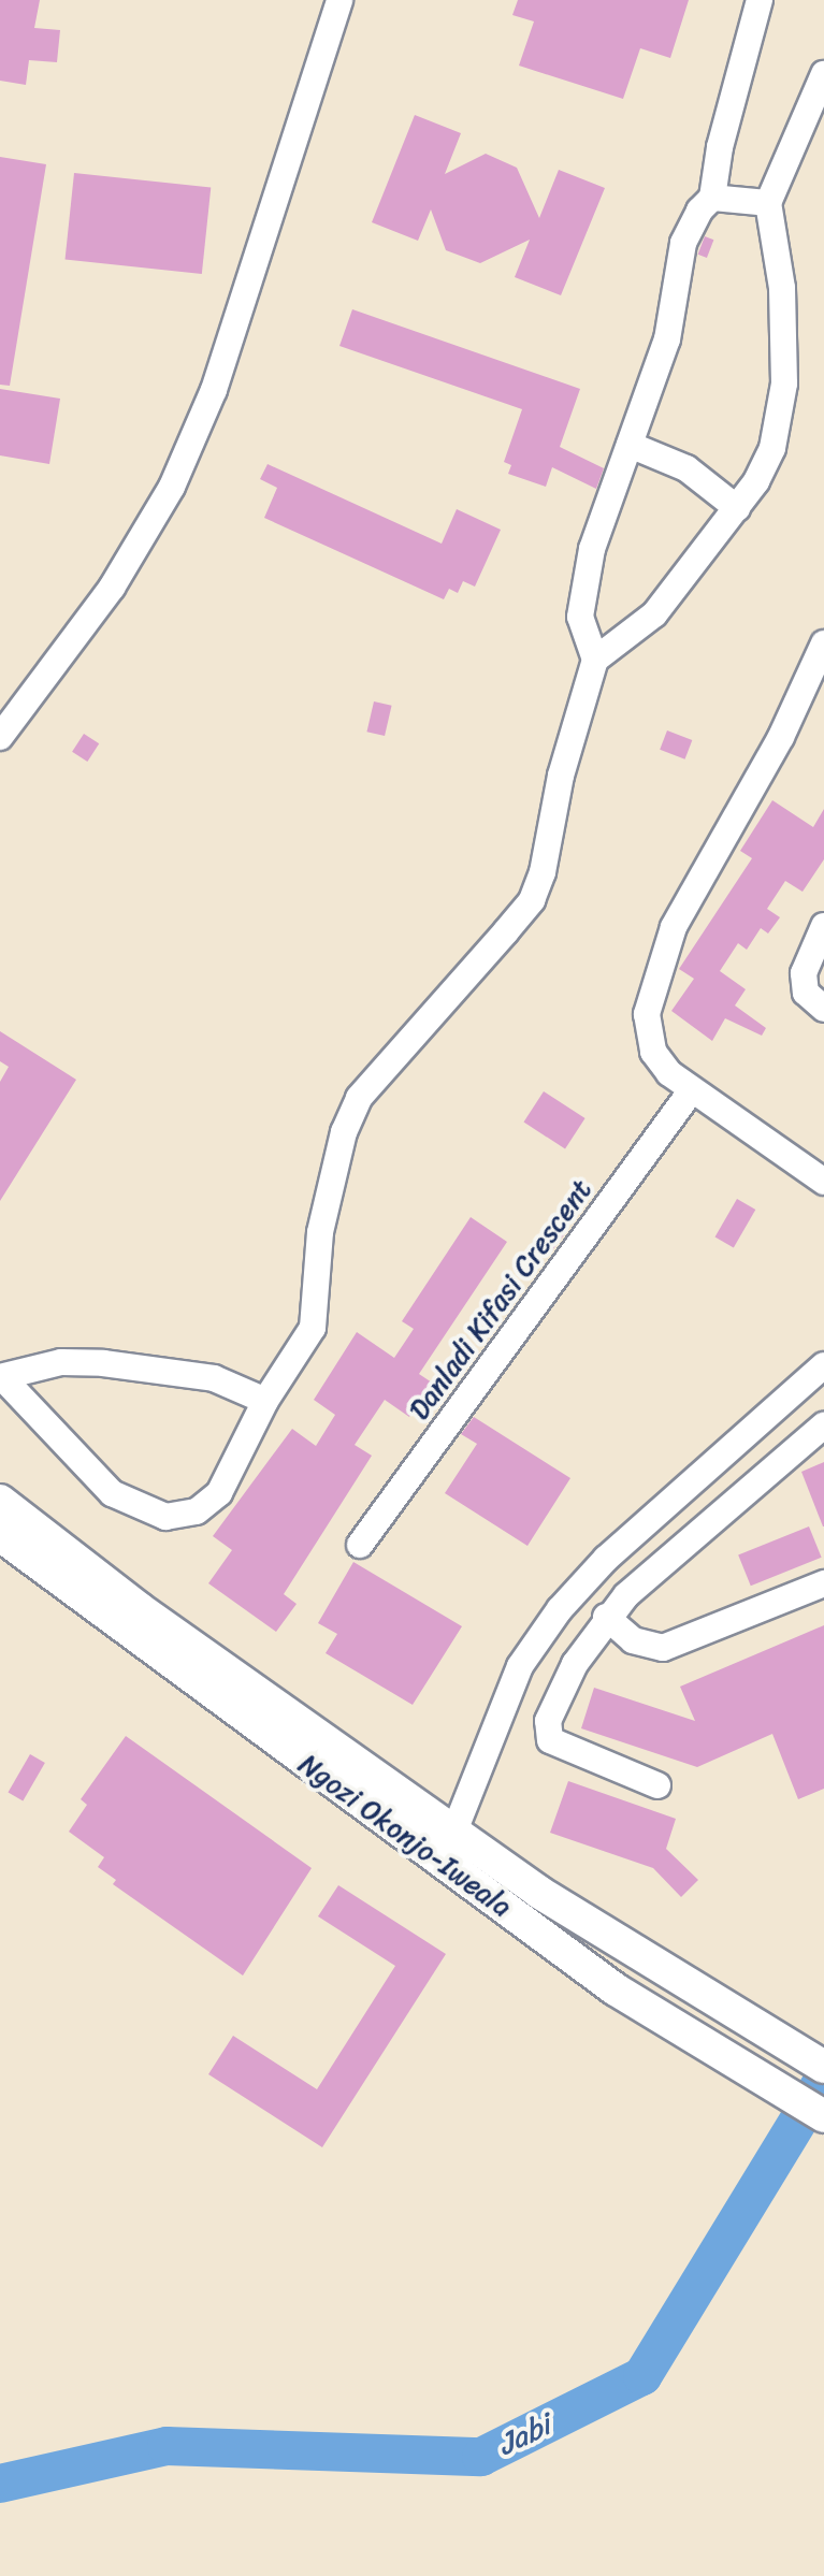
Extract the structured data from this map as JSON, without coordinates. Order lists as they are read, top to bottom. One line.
{"streets":{"street":["Danladi Kifasi Crescent","Ngozi Okonjo-Iweala"]},"water":["Jabi"]}
